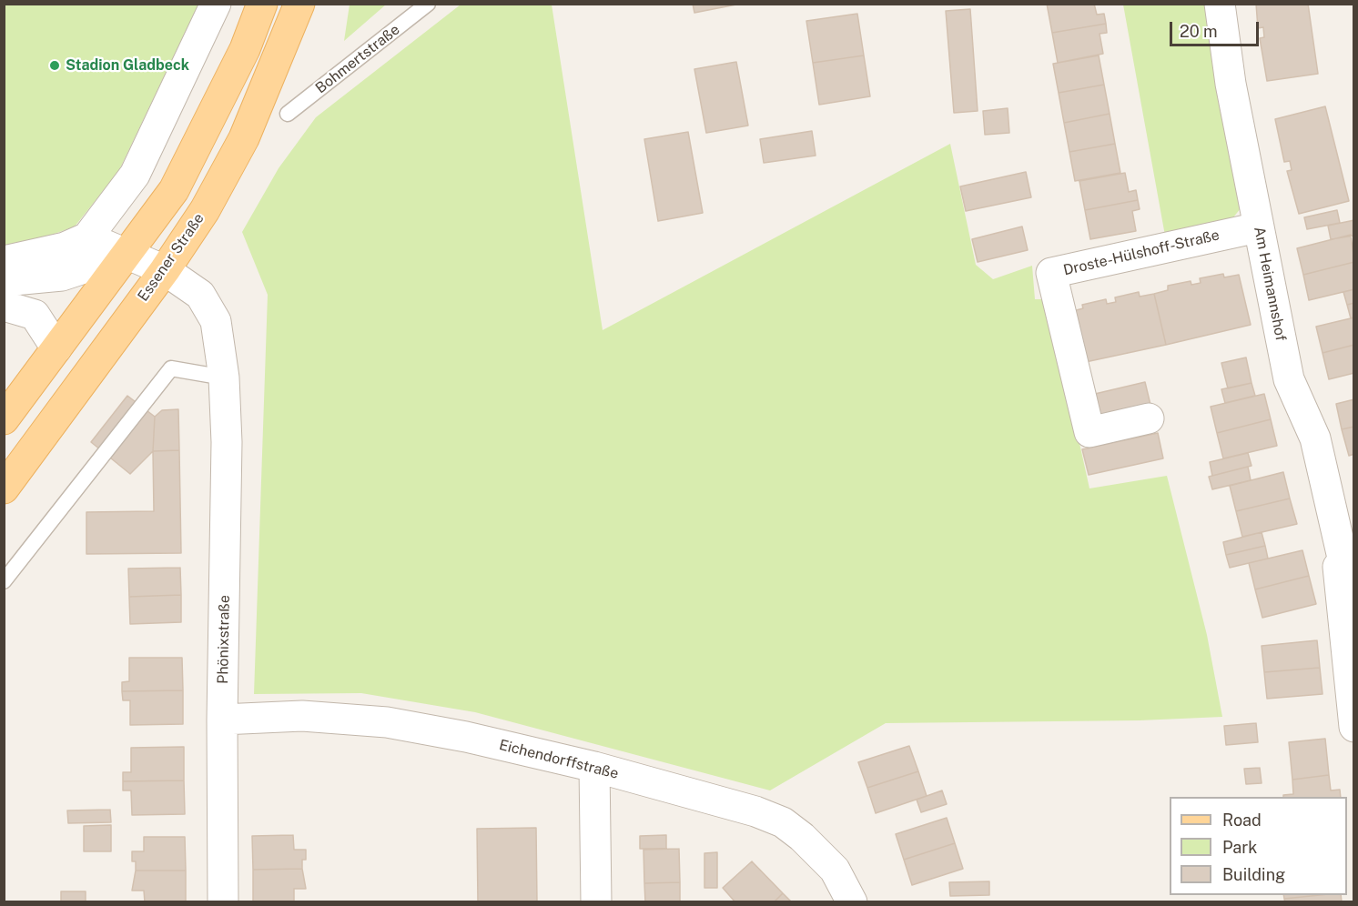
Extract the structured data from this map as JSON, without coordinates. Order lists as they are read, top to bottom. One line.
{"streets":{"main road":["Essener Straße"],"street":["Droste-Hülshoff-Straße","Am Heimannshof","Phönixstraße","Eichendorffstraße"],"lane":["Bohmertstraße"]},"crossings":[["Droste-Hülshoff-Straße","Am Heimannshof"],["Essener Straße","Phönixstraße"],["Phönixstraße","Eichendorffstraße"]],"places":["Stadion Gladbeck"],"legend":["Road","Park","Building"],"scale_bar":"20 m"}
